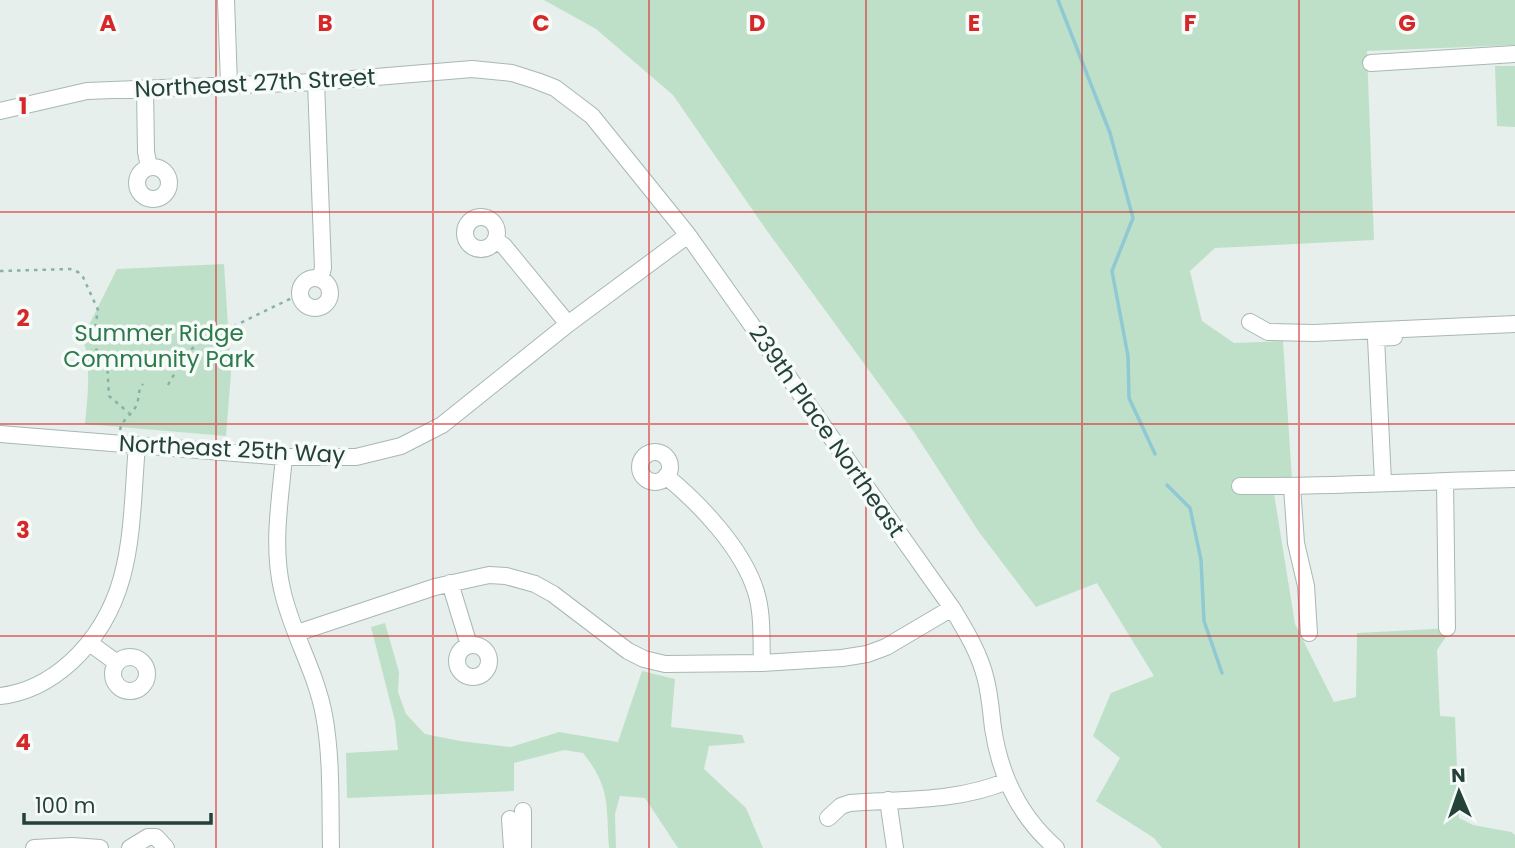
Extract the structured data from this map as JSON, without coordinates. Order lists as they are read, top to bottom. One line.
{"streets":{"street":["Northeast 27th Street","239th Place Northeast","Northeast 25th Way"]},"crossings":[["Northeast 27th Street","239th Place Northeast"],["239th Place Northeast","Northeast 25th Way"]],"parks":["Summer Ridge Community Park"],"scale_bar":"100 m","north":"top","grid":{"columns":["A","B","C","D","E","F","G"],"rows":["1","2","3","4"]}}
